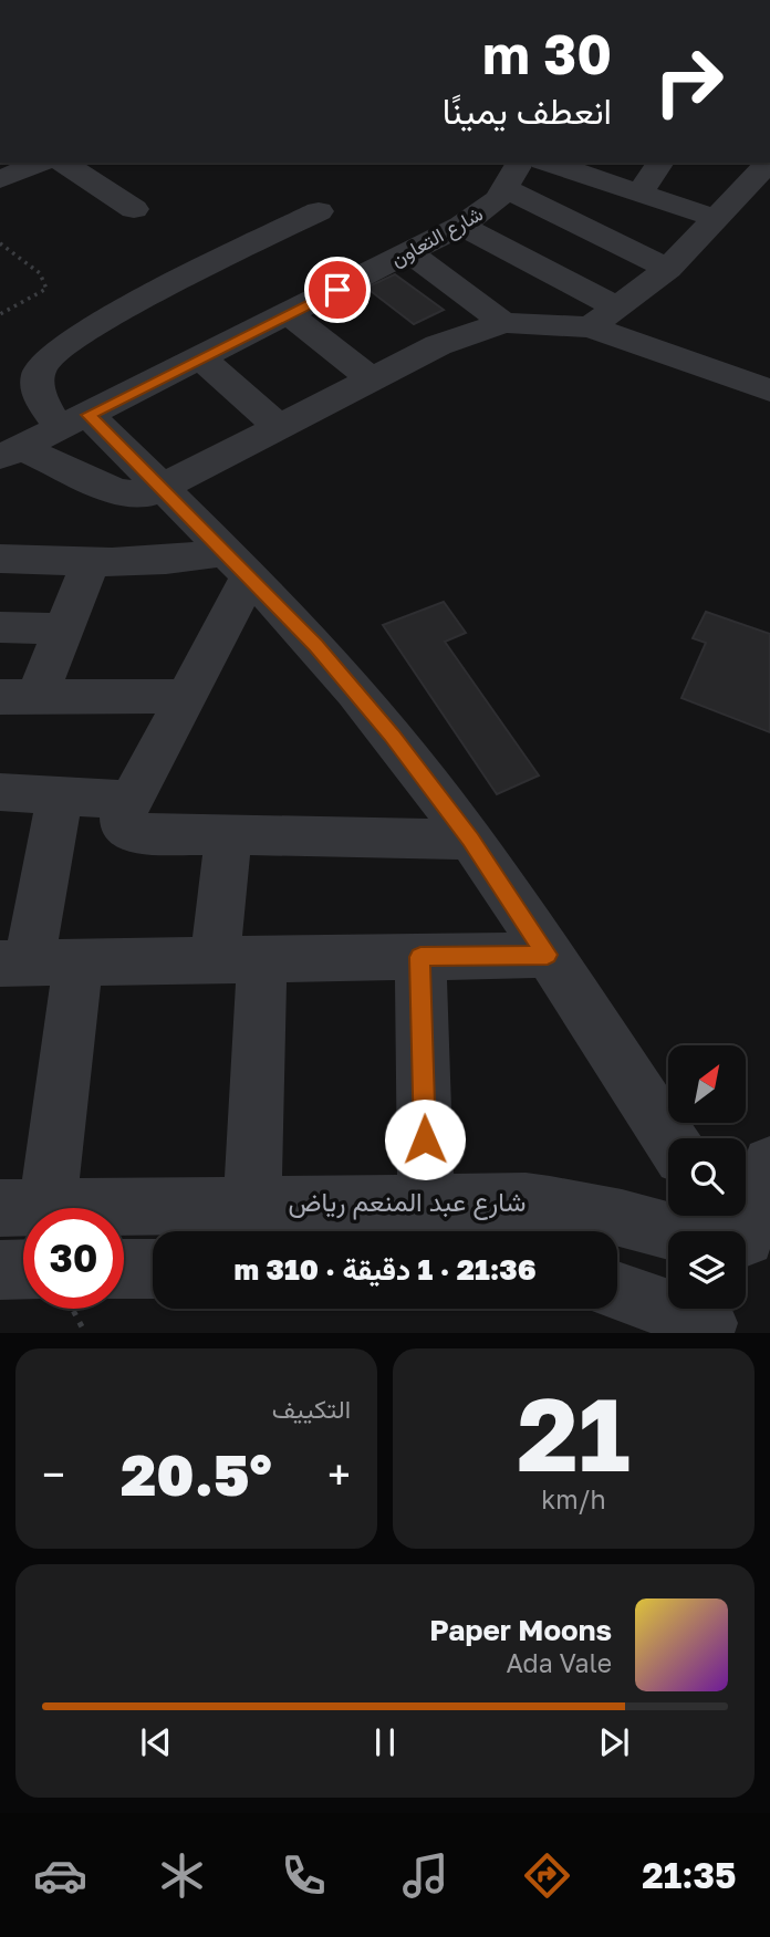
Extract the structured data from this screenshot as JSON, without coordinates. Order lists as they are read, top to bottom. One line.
{"streets":{"street":["شارع التعاون","شارع عبد المنعم رياض"]},"north":"top right","page":{"turn":["30 m","انعطف يمينًا"],"limit":"30","trip":"21:36 · 1 دقيقة · 310 m","tile":[["21","km/h"],"التكييف"],"heat":["−","20.5°","+"],"song":["Paper Moons","Ada Vale"],"tabs":"21:35"}}
